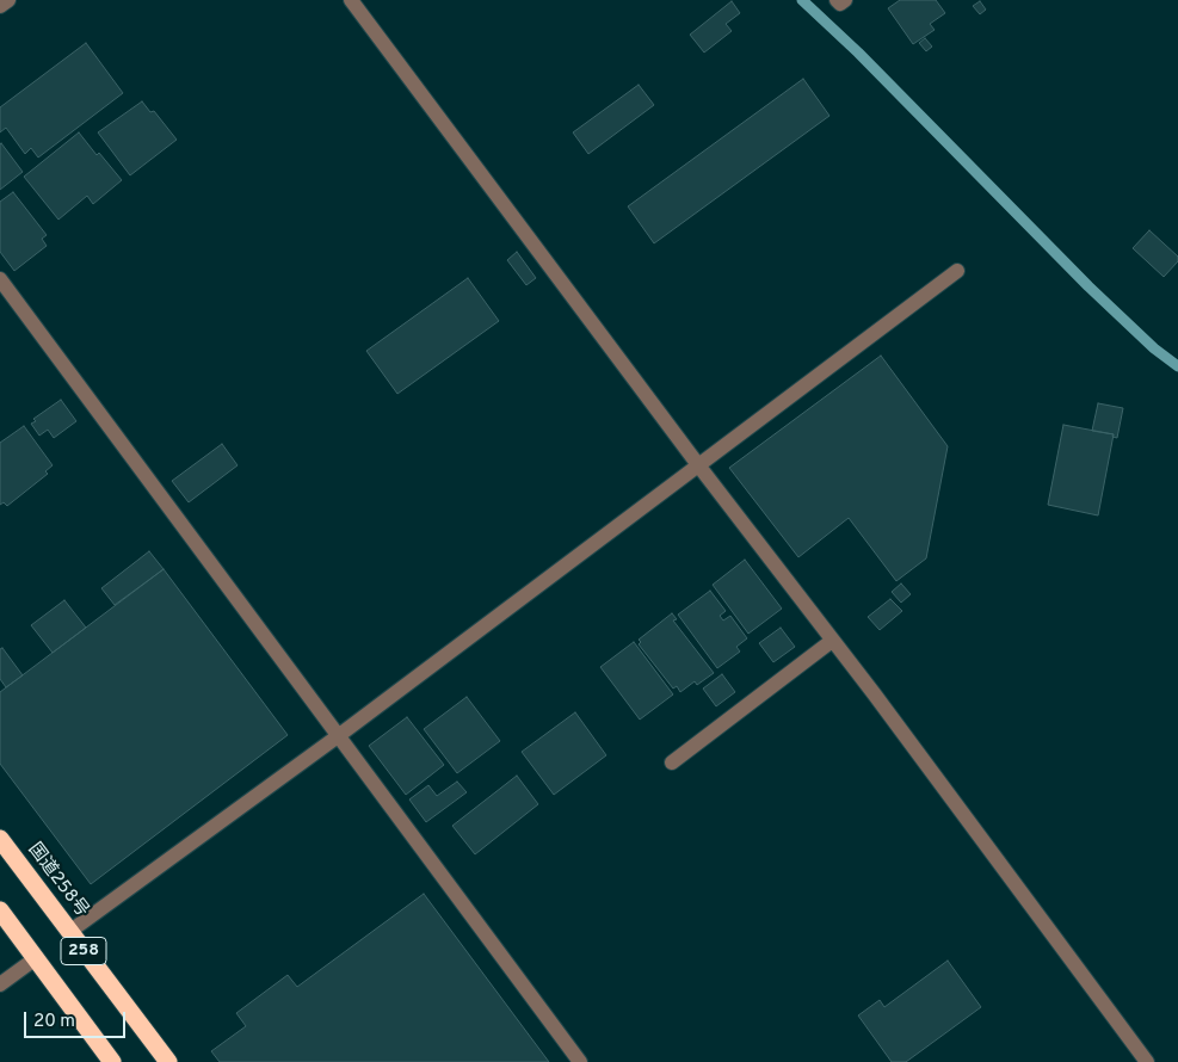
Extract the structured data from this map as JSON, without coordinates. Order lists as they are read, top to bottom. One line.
{"streets":{"highway":["国道258号","258"]},"scale_bar":"20 m"}
